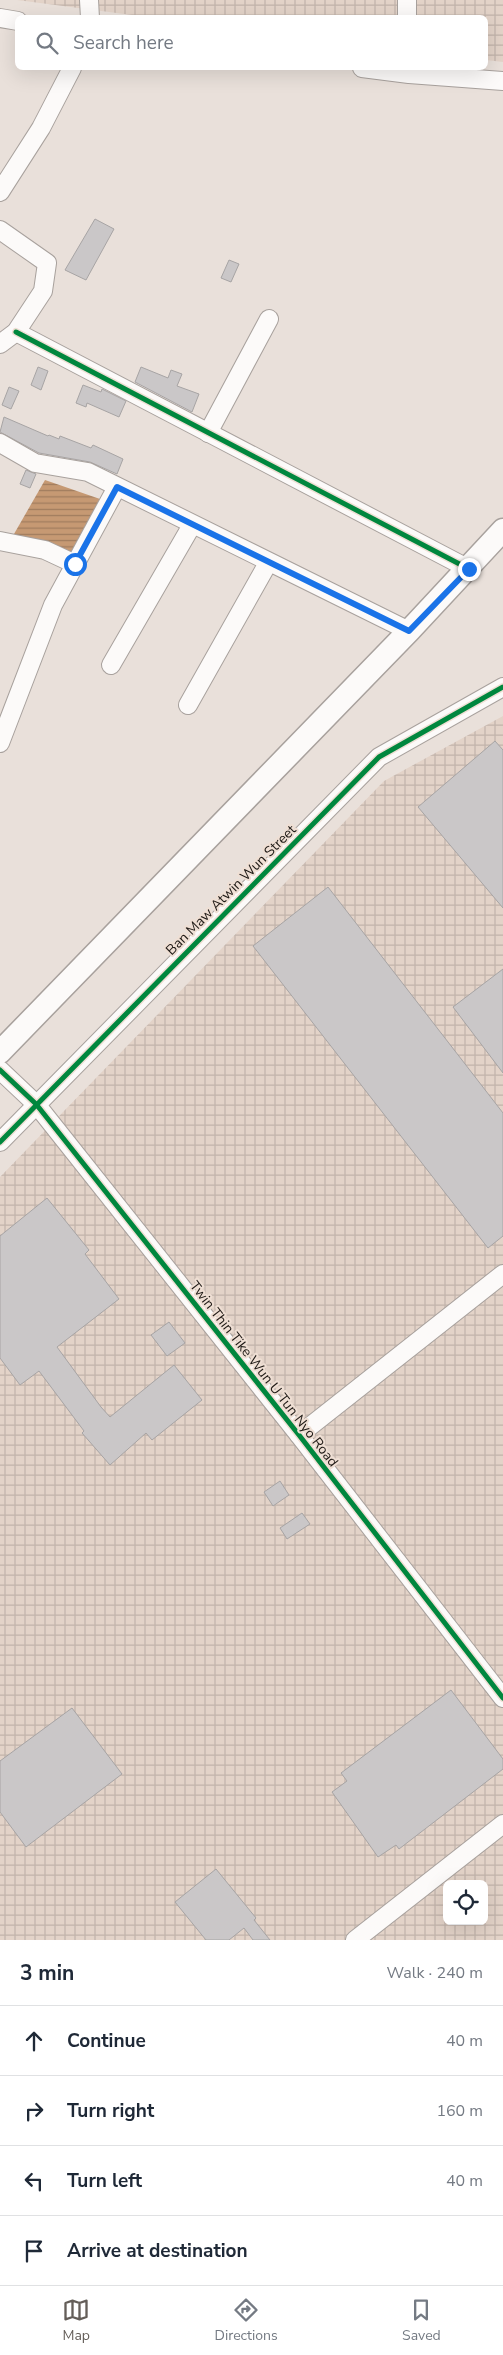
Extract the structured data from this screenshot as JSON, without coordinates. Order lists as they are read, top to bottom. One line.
{"streets":{"street":["Ban Maw Atwin Wun Street","Twin Thin Tike Wun U Tun Nyo Road"]},"crossings":[["Ban Maw Atwin Wun Street","Twin Thin Tike Wun U Tun Nyo Road"]],"page":{"search":"Search here","heading":["3 min","Walk · 240 m"],"list":[["Continue","40 m"],["Turn right","160 m"],["Turn left","40 m"],"Arrive at destination"],"nav":["Map","Directions","Saved"]}}
